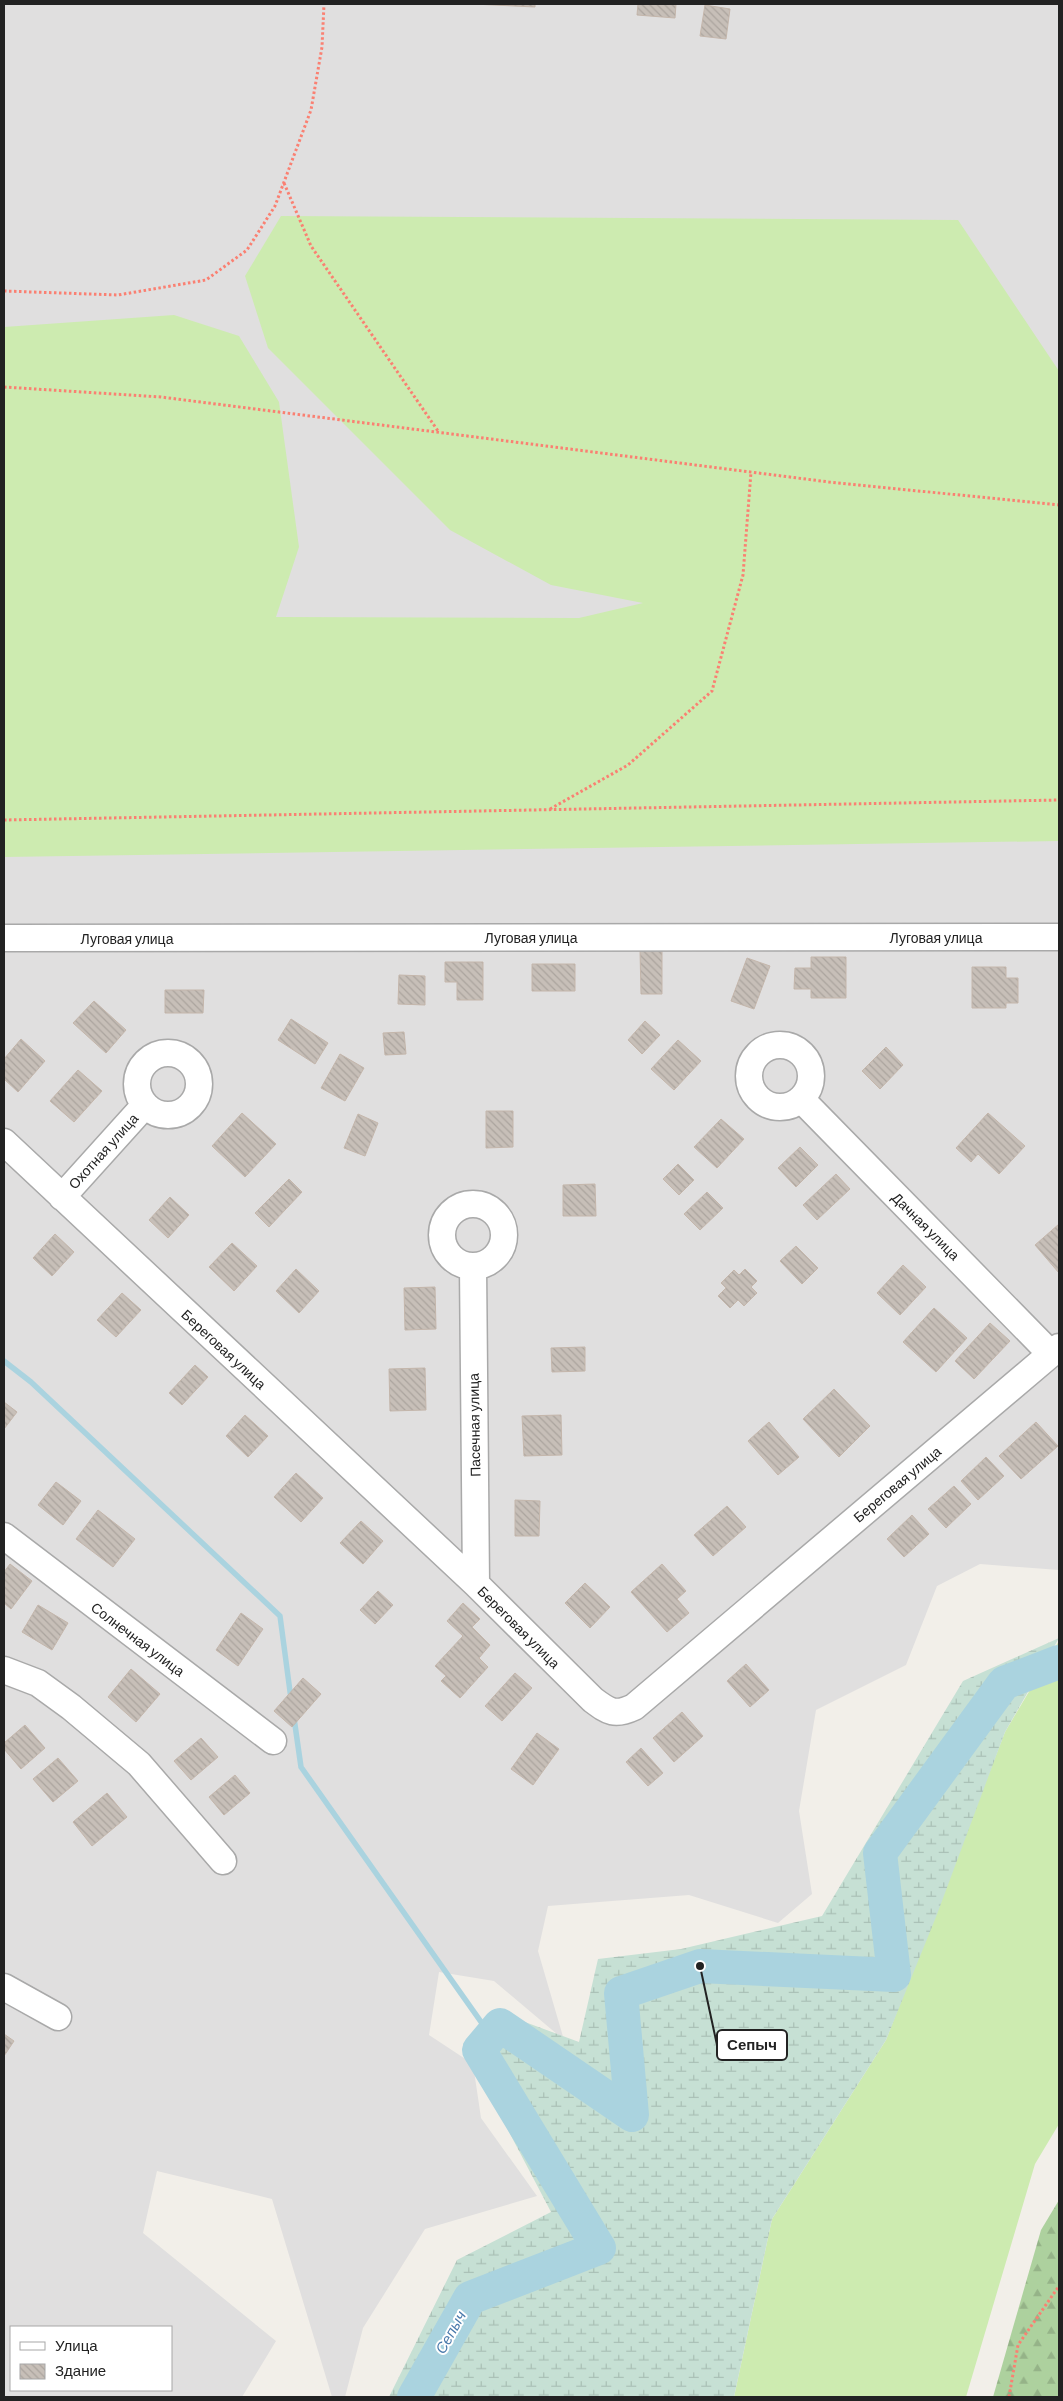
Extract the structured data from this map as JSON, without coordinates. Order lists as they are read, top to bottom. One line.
{"streets":{"street":["Луговая улица","Охотная улица","Дачная улица","Береговая улица","Пасечная улица","Солнечная улица"]},"crossings":[["Охотная улица","Береговая улица"],["Дачная улица","Береговая улица"],["Береговая улица","Пасечная улица"]],"water":["Сепыч"],"places":["Сепыч"],"legend":["Улица","Здание"]}
